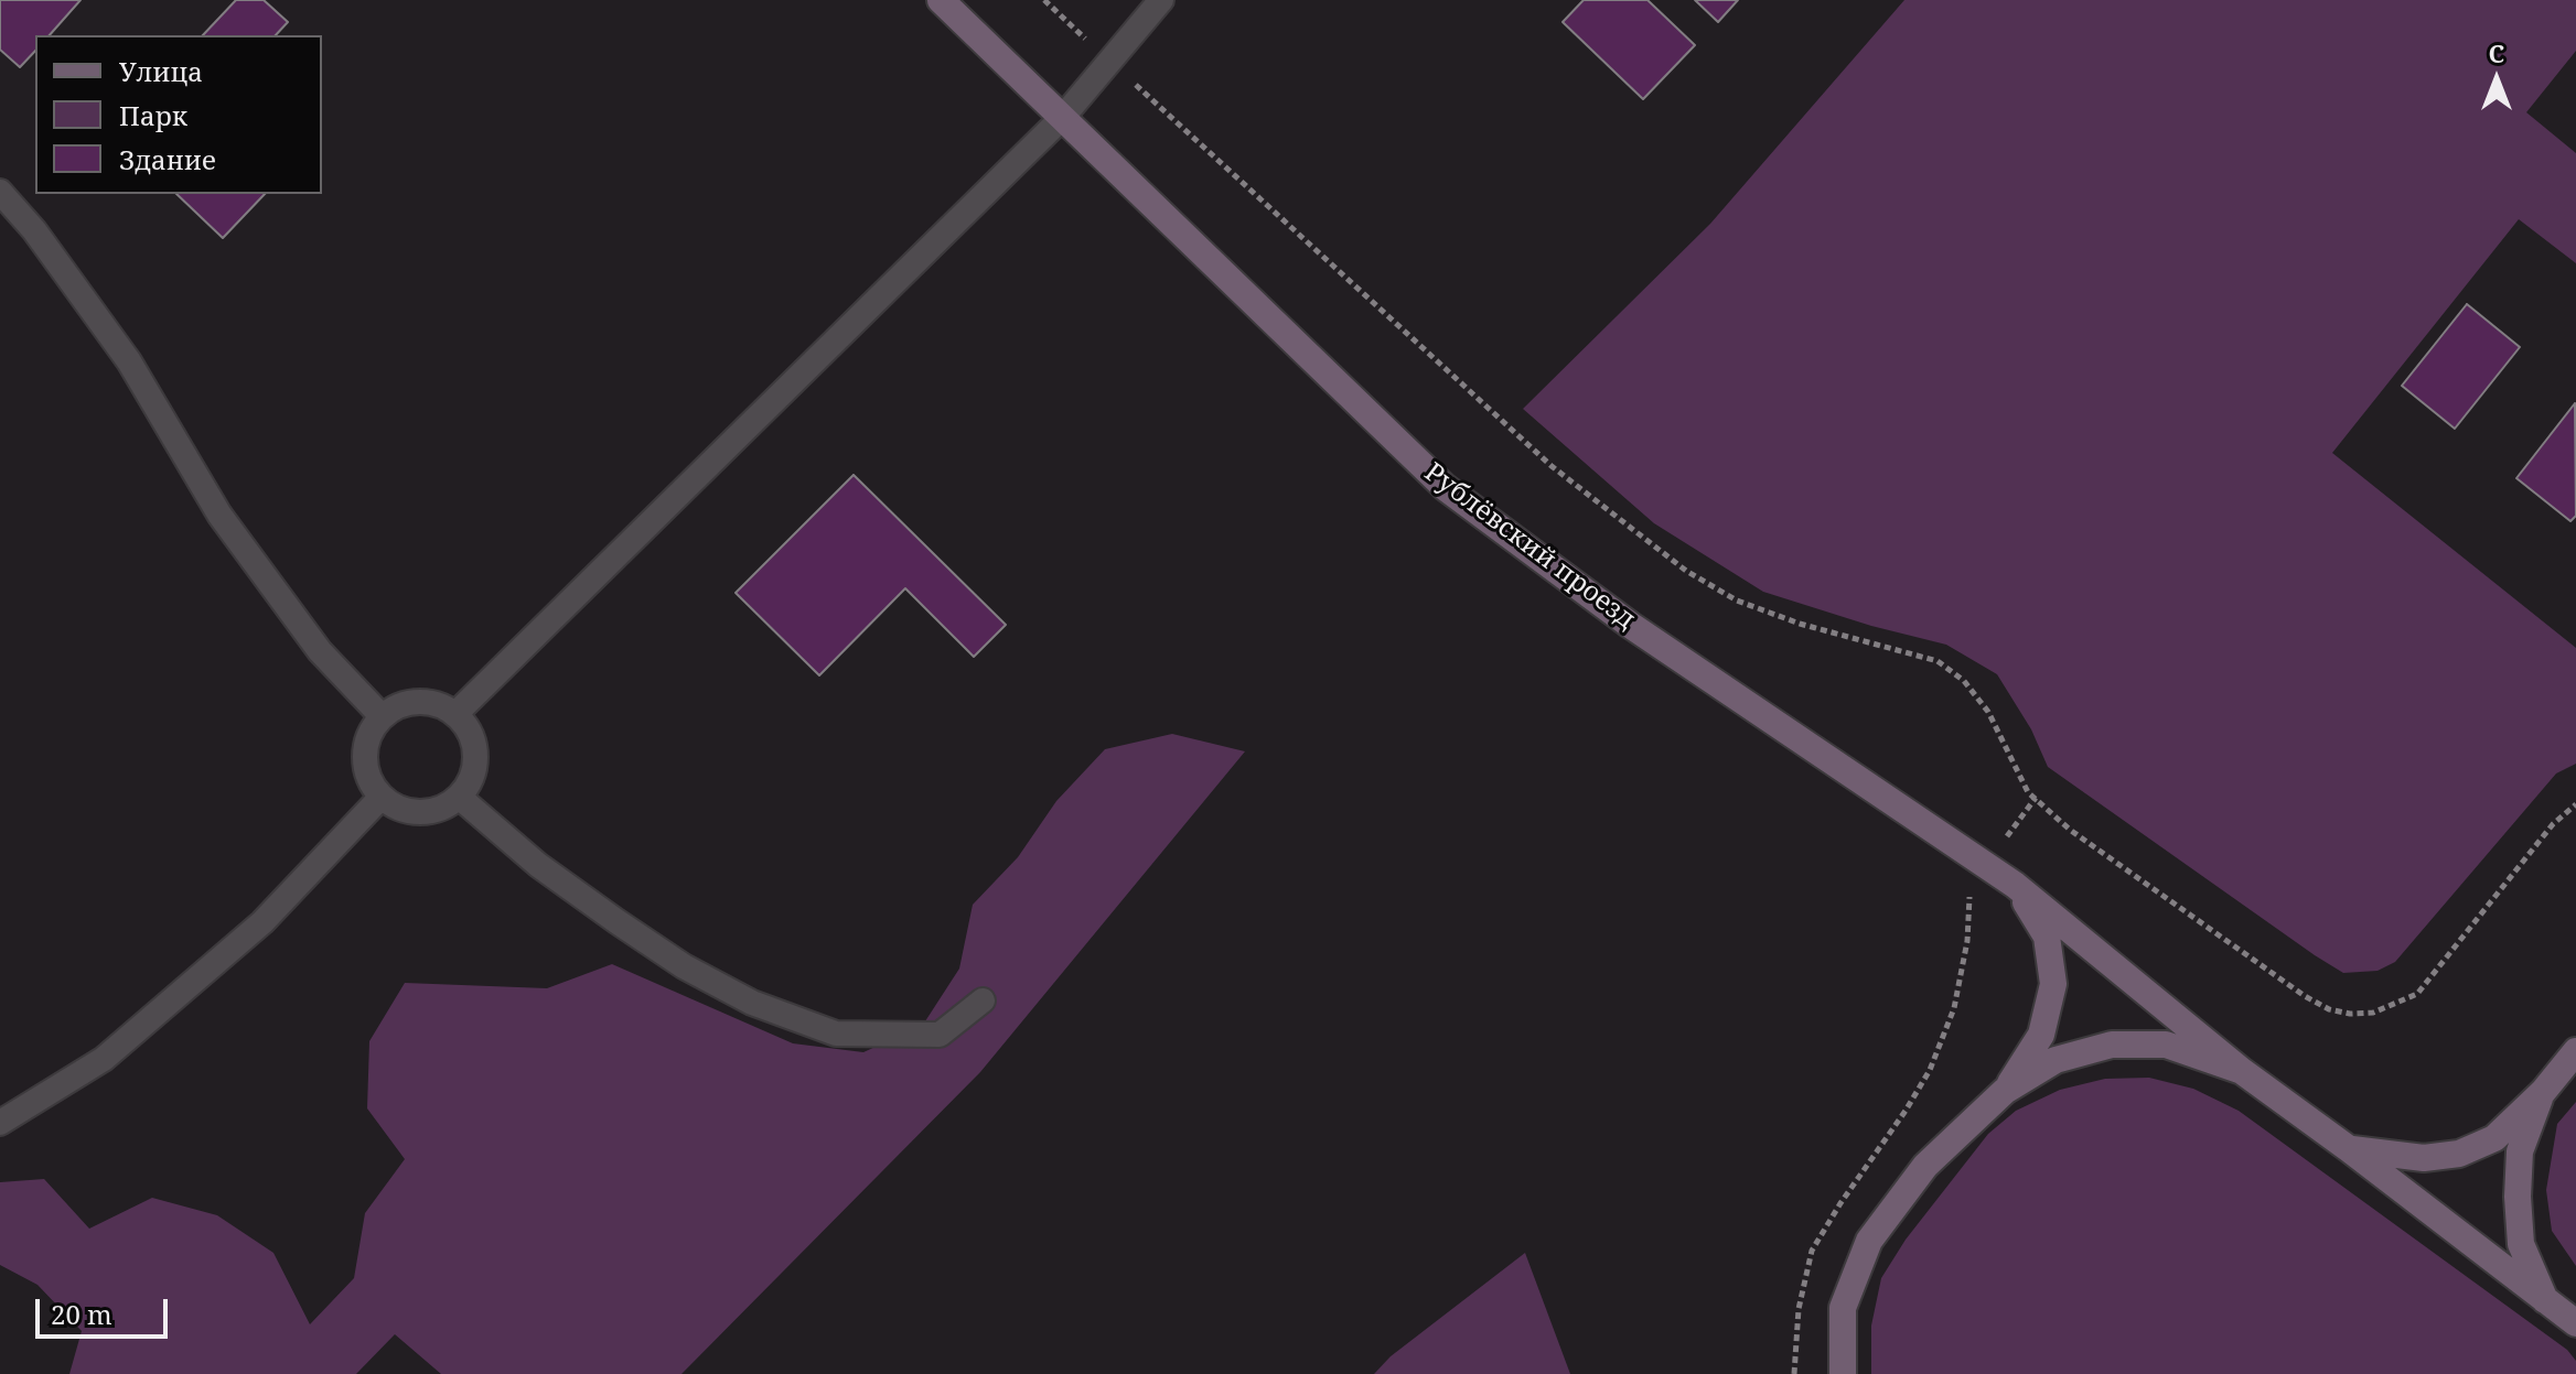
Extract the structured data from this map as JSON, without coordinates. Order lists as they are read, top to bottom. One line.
{"streets":{"street":["Рублёвский проезд"]},"legend":["Улица","Парк","Здание"],"scale_bar":"20 m","north":"top"}
